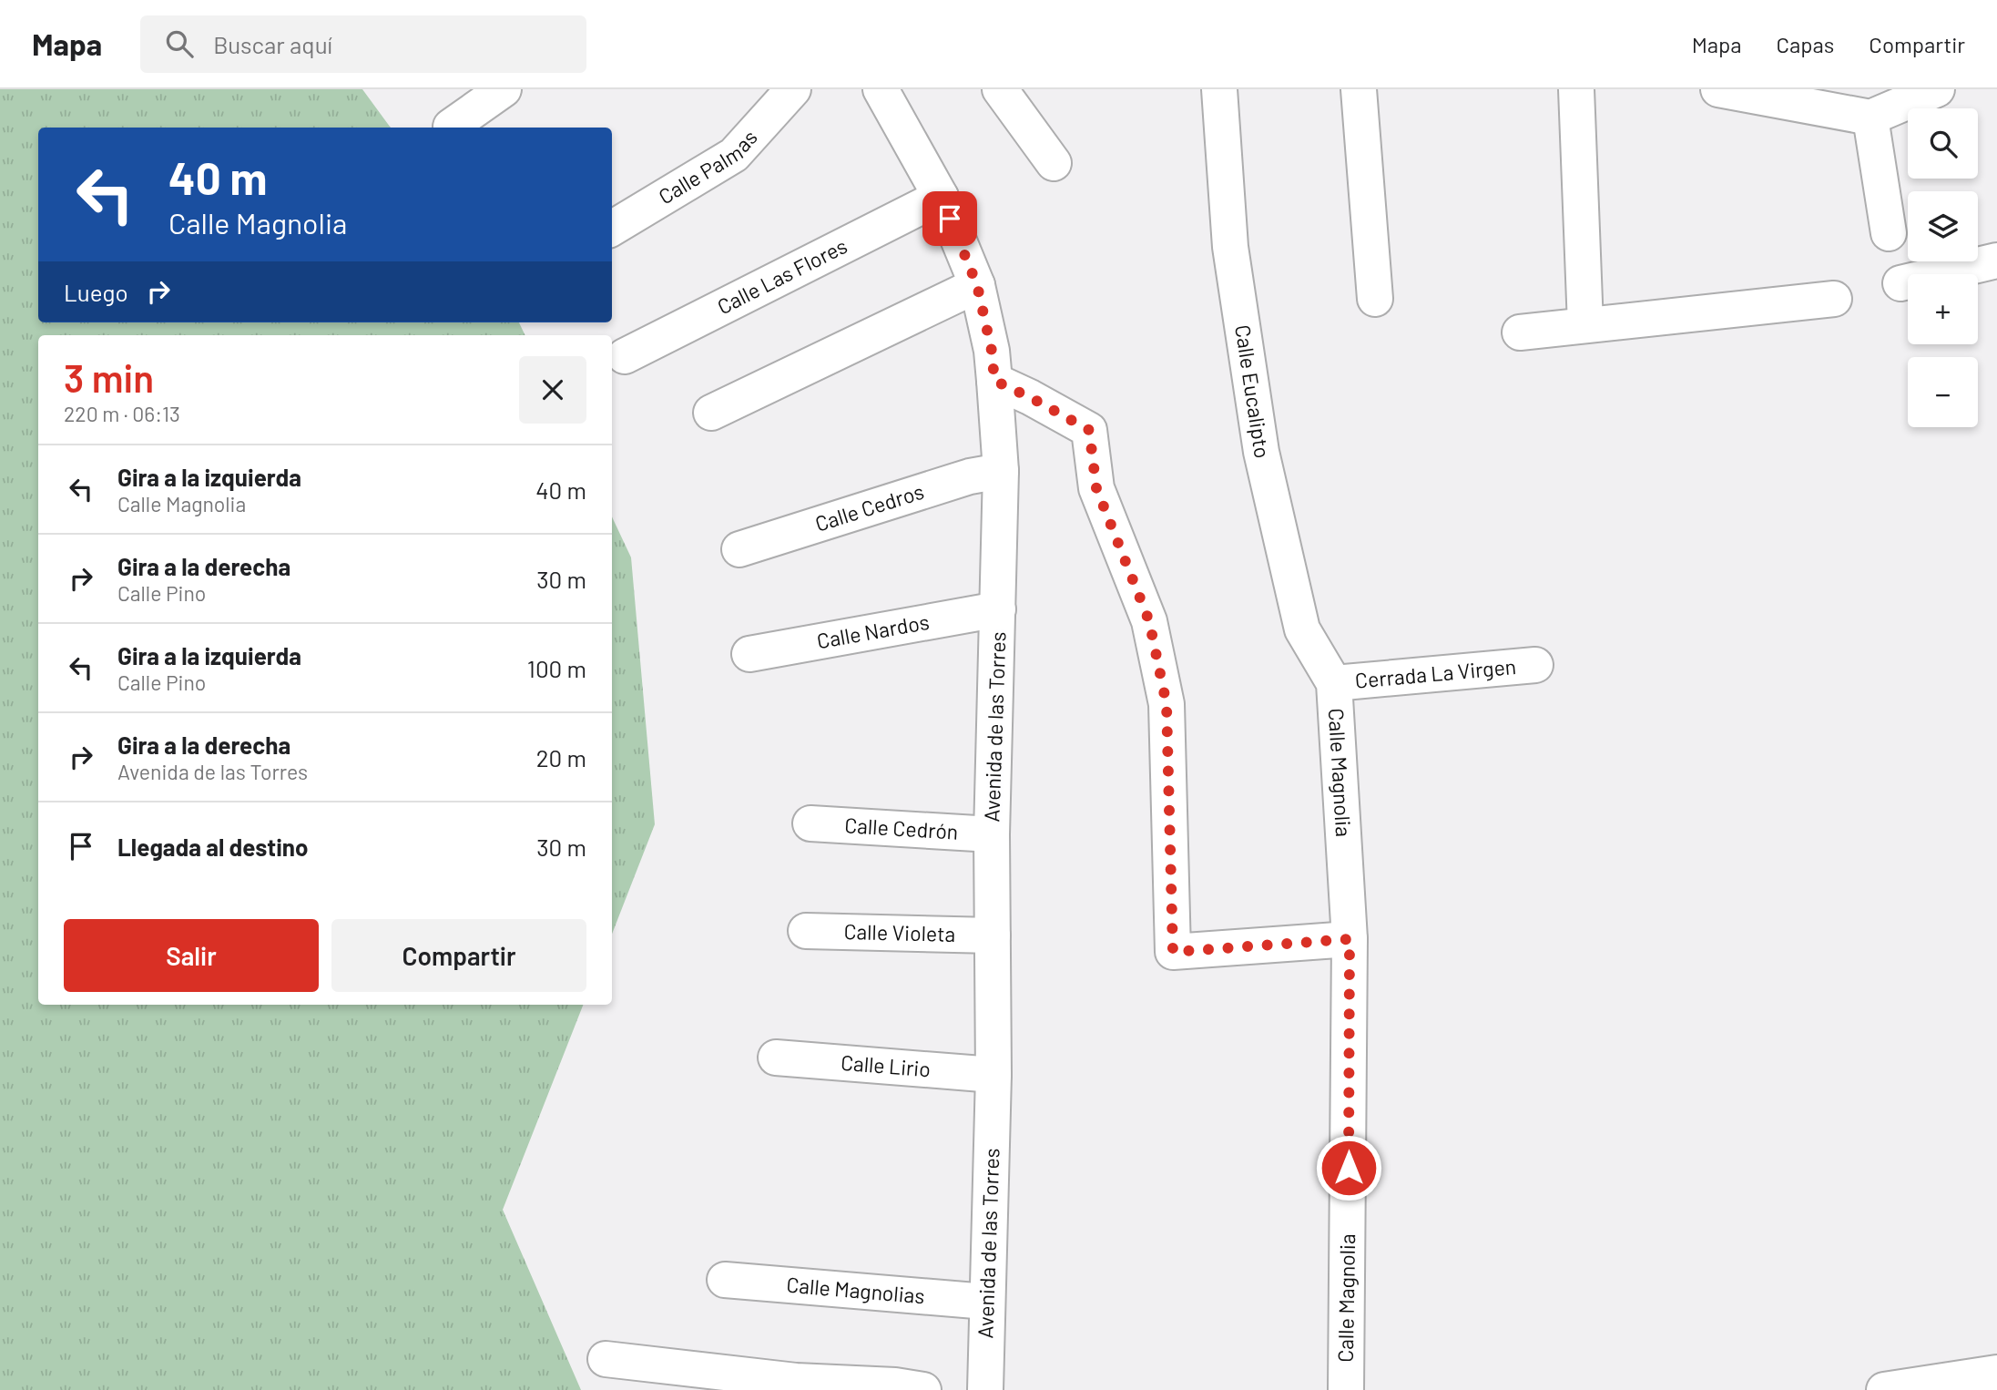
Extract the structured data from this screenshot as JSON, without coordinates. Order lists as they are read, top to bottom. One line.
{"streets":{"street":["Calle Palmas","Calle Las Flores","Calle Eucalipto","Calle Cedros","Calle Nardos","Cerrada La Virgen","Avenida de las Torres","Calle Magnolia","Calle Cedrón","Calle Violeta","Calle Lirio","Calle Magnolias"]},"crossings":[["Calle Las Flores","Avenida de las Torres"],["Calle Eucalipto","Cerrada La Virgen"],["Calle Eucalipto","Calle Magnolia"],["Calle Cedros","Avenida de las Torres"],["Calle Nardos","Avenida de las Torres"],["Cerrada La Virgen","Calle Magnolia"],["Avenida de las Torres","Calle Cedrón"],["Avenida de las Torres","Calle Violeta"],["Avenida de las Torres","Calle Lirio"],["Avenida de las Torres","Calle Magnolias"]],"page":{"header":"Mapa","search":"Buscar aquí","nav":["Mapa","Capas","Compartir"],"map_buttons":["+","−"],"turn":["40 m","Calle Magnolia"],"then":"Luego","heading":["3 min","220 m · 06:13"],"list":[{"name":"Gira a la izquierda","note":"Calle Magnolia","value":"40 m"},{"name":"Gira a la derecha","note":"Calle Pino","value":"30 m"},{"name":"Gira a la izquierda","note":"Calle Pino","value":"100 m"},{"name":"Gira a la derecha","note":"Avenida de las Torres","value":"20 m"},{"name":"Llegada al destino","value":"30 m"}],"buttons":["Salir","Compartir"]}}
